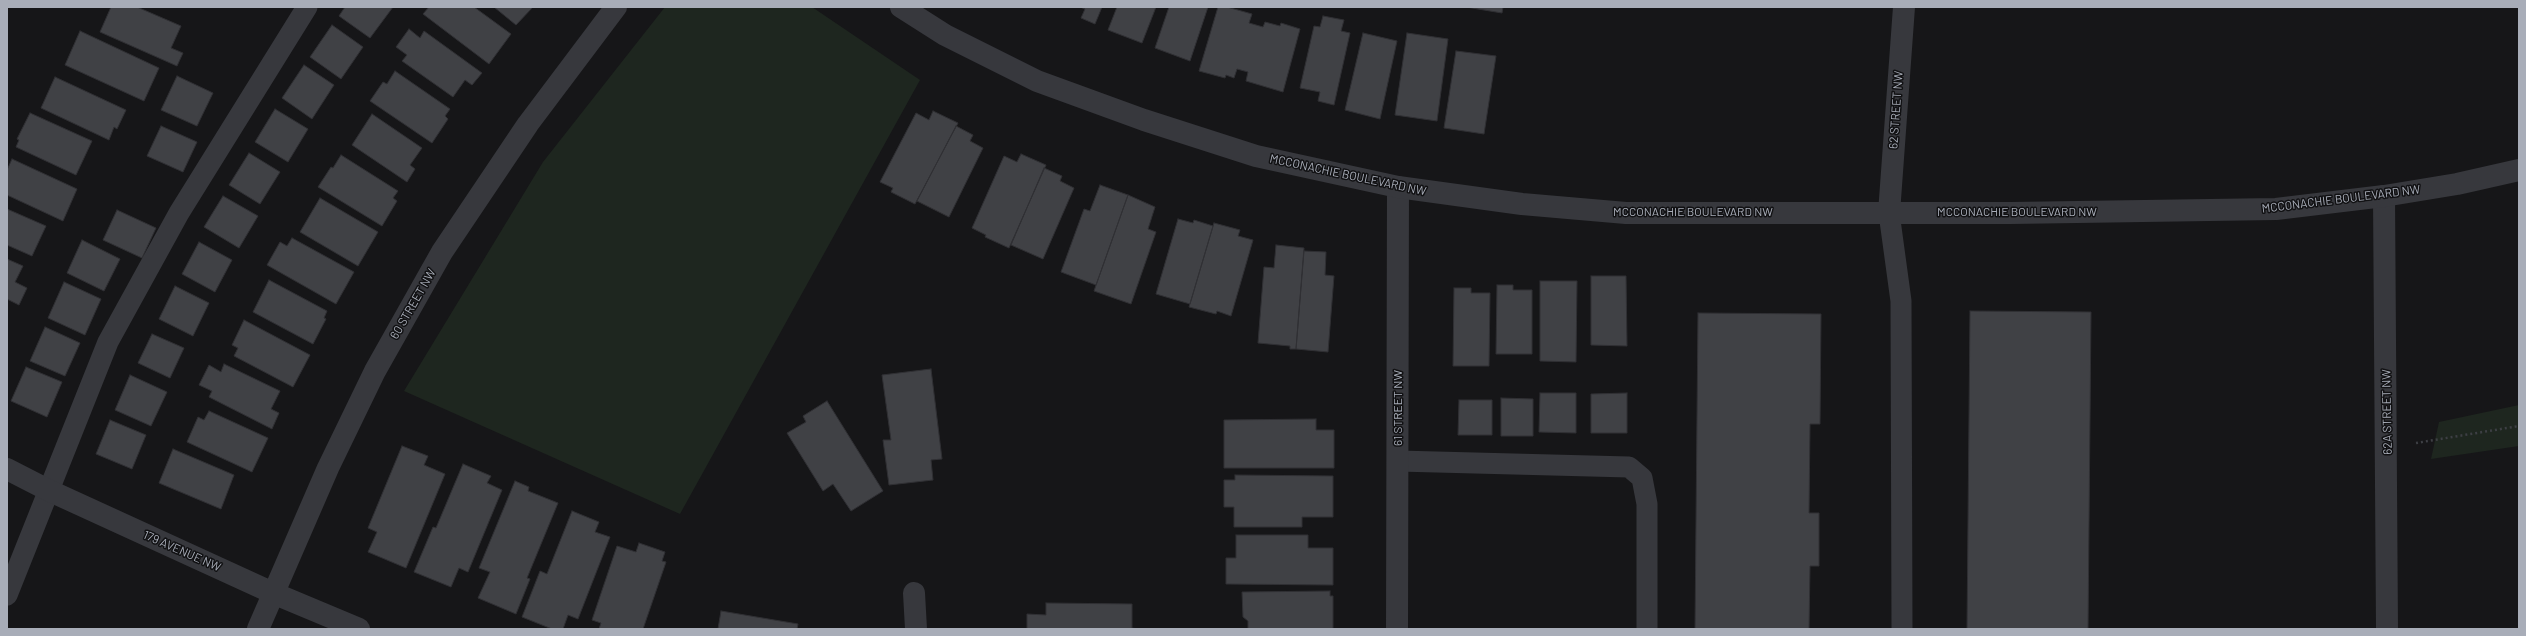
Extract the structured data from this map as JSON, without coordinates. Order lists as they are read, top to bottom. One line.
{"streets":{"street":["62 STREET NW","MCCONACHIE BOULEVARD NW","60 STREET NW","61 STREET NW","62A STREET NW","179 AVENUE NW"]},"crossings":[["62 STREET NW","MCCONACHIE BOULEVARD NW"],["MCCONACHIE BOULEVARD NW","61 STREET NW"],["MCCONACHIE BOULEVARD NW","62A STREET NW"],["60 STREET NW","179 AVENUE NW"]]}
